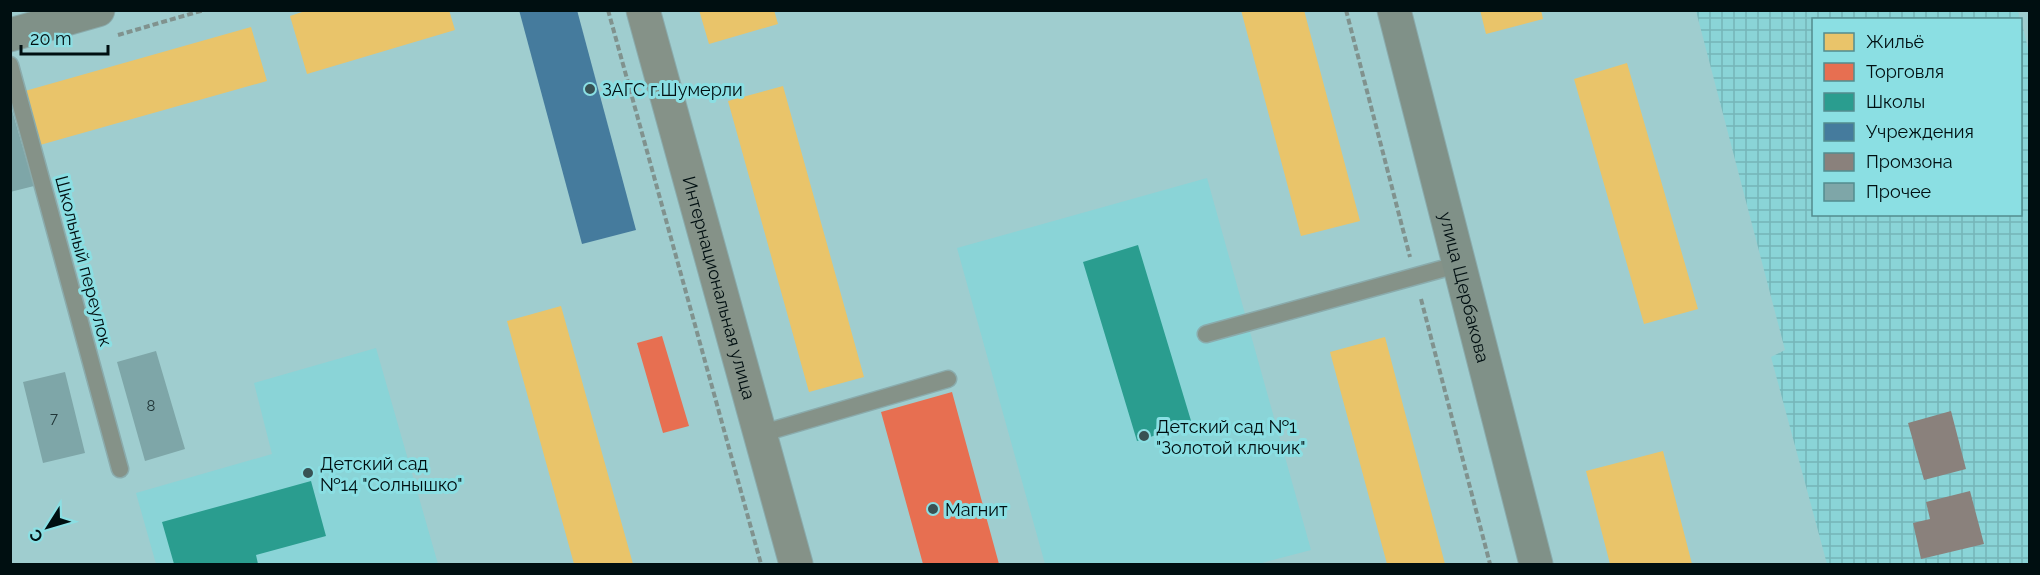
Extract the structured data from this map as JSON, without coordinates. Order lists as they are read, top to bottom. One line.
{"streets":{"main road":["улица Щербакова"],"street":["Интернациональная улица"],"lane":["Школьный переулок"]},"places":["ЗАГС г.Шумерли","Детский сад №1 \"Золотой ключик\"","Детский сад №14 \"Солнышко\"","Магнит"],"house_numbers":["8","7"],"legend":["Жильё","Торговля","Школы","Учреждения","Промзона","Прочее"],"scale_bar":"20 m","north":"bottom left"}
